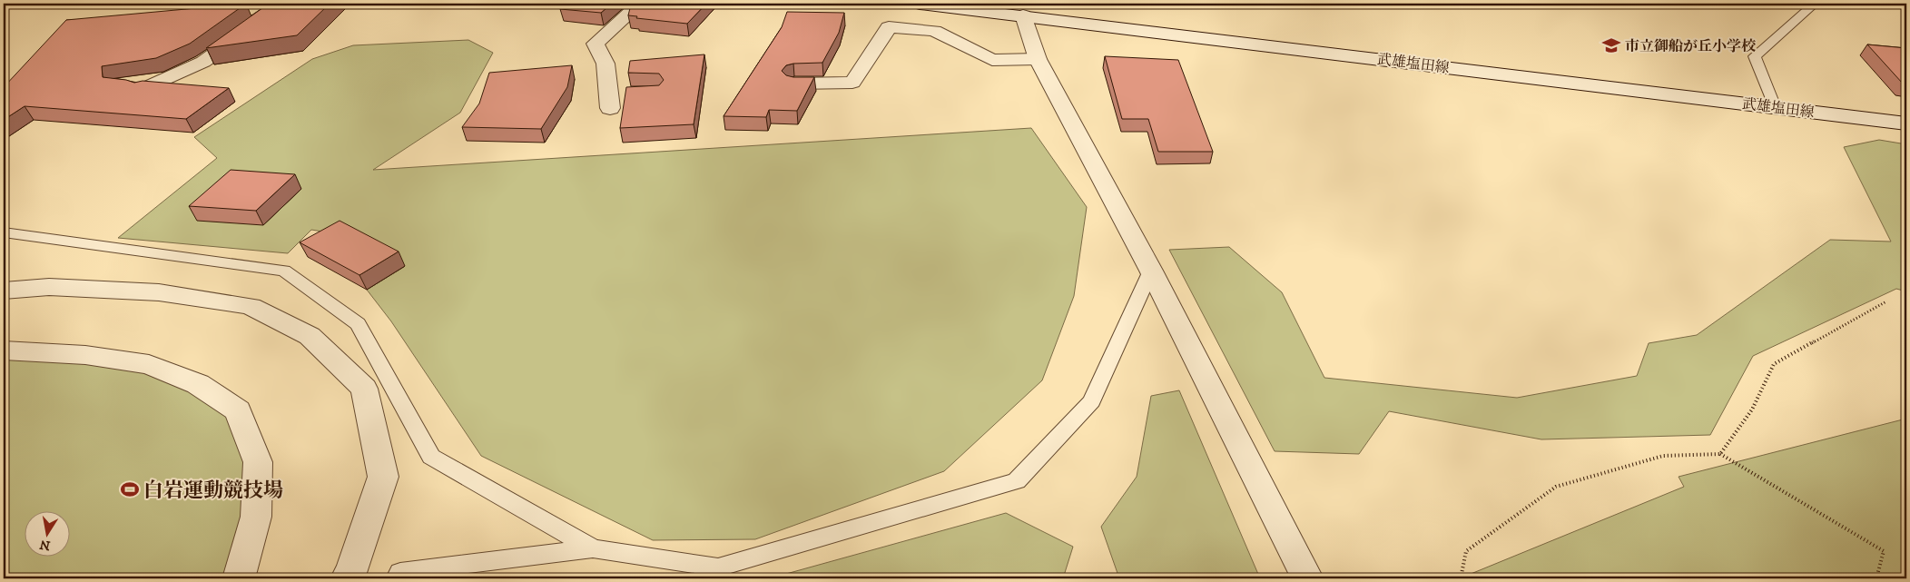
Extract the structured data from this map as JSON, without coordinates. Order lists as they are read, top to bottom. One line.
{"streets":{"street":["武雄塩田線"]},"places":{"school or university":["市立御船が丘小学校"],"sports":["白岩運動競技場"]},"north":"bottom"}
